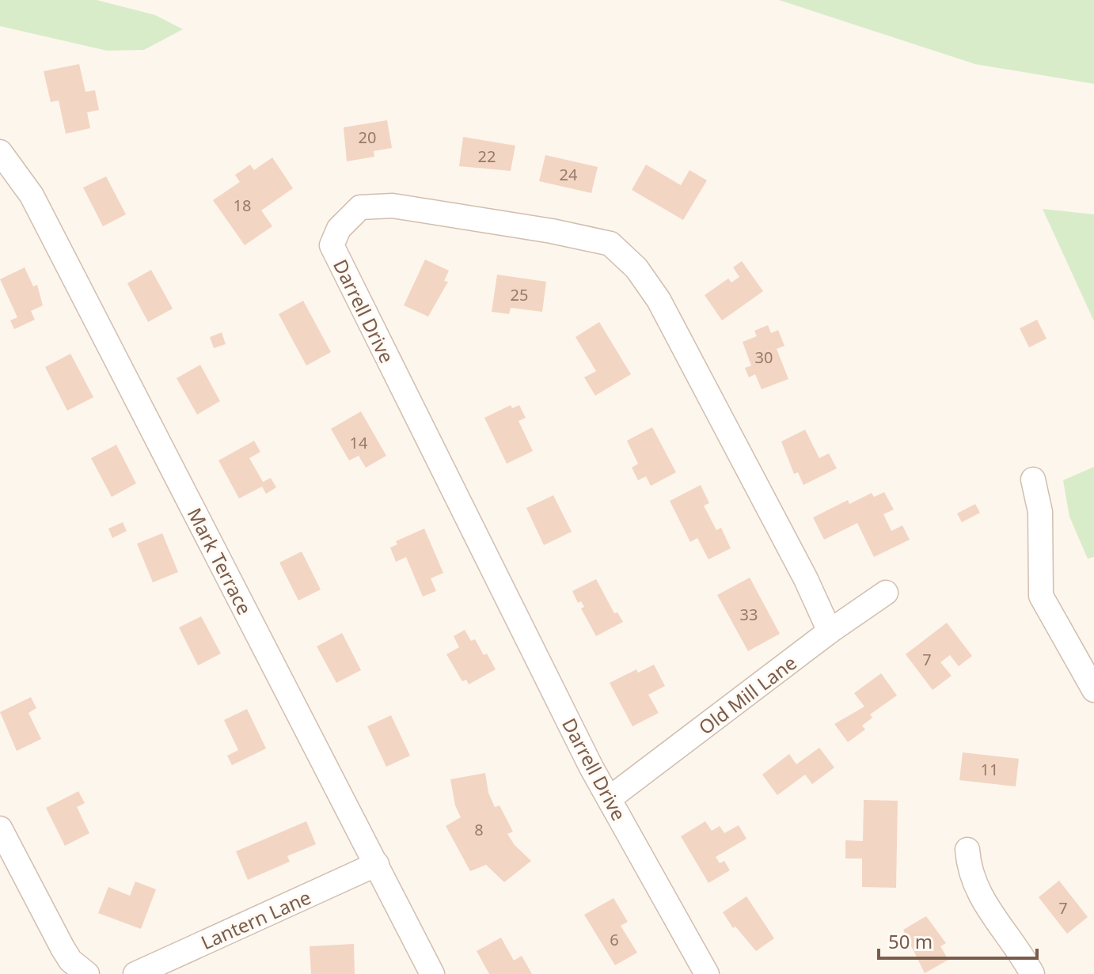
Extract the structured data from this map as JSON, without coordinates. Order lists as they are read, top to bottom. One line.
{"streets":{"street":["Darrell Drive","Mark Terrace","Old Mill Lane","Lantern Lane"]},"crossings":[["Darrell Drive","Old Mill Lane"],["Mark Terrace","Lantern Lane"]],"house_numbers":["20","22","24","18","25","30","14","33","7","11","8","7","6"],"scale_bar":"50 m"}
